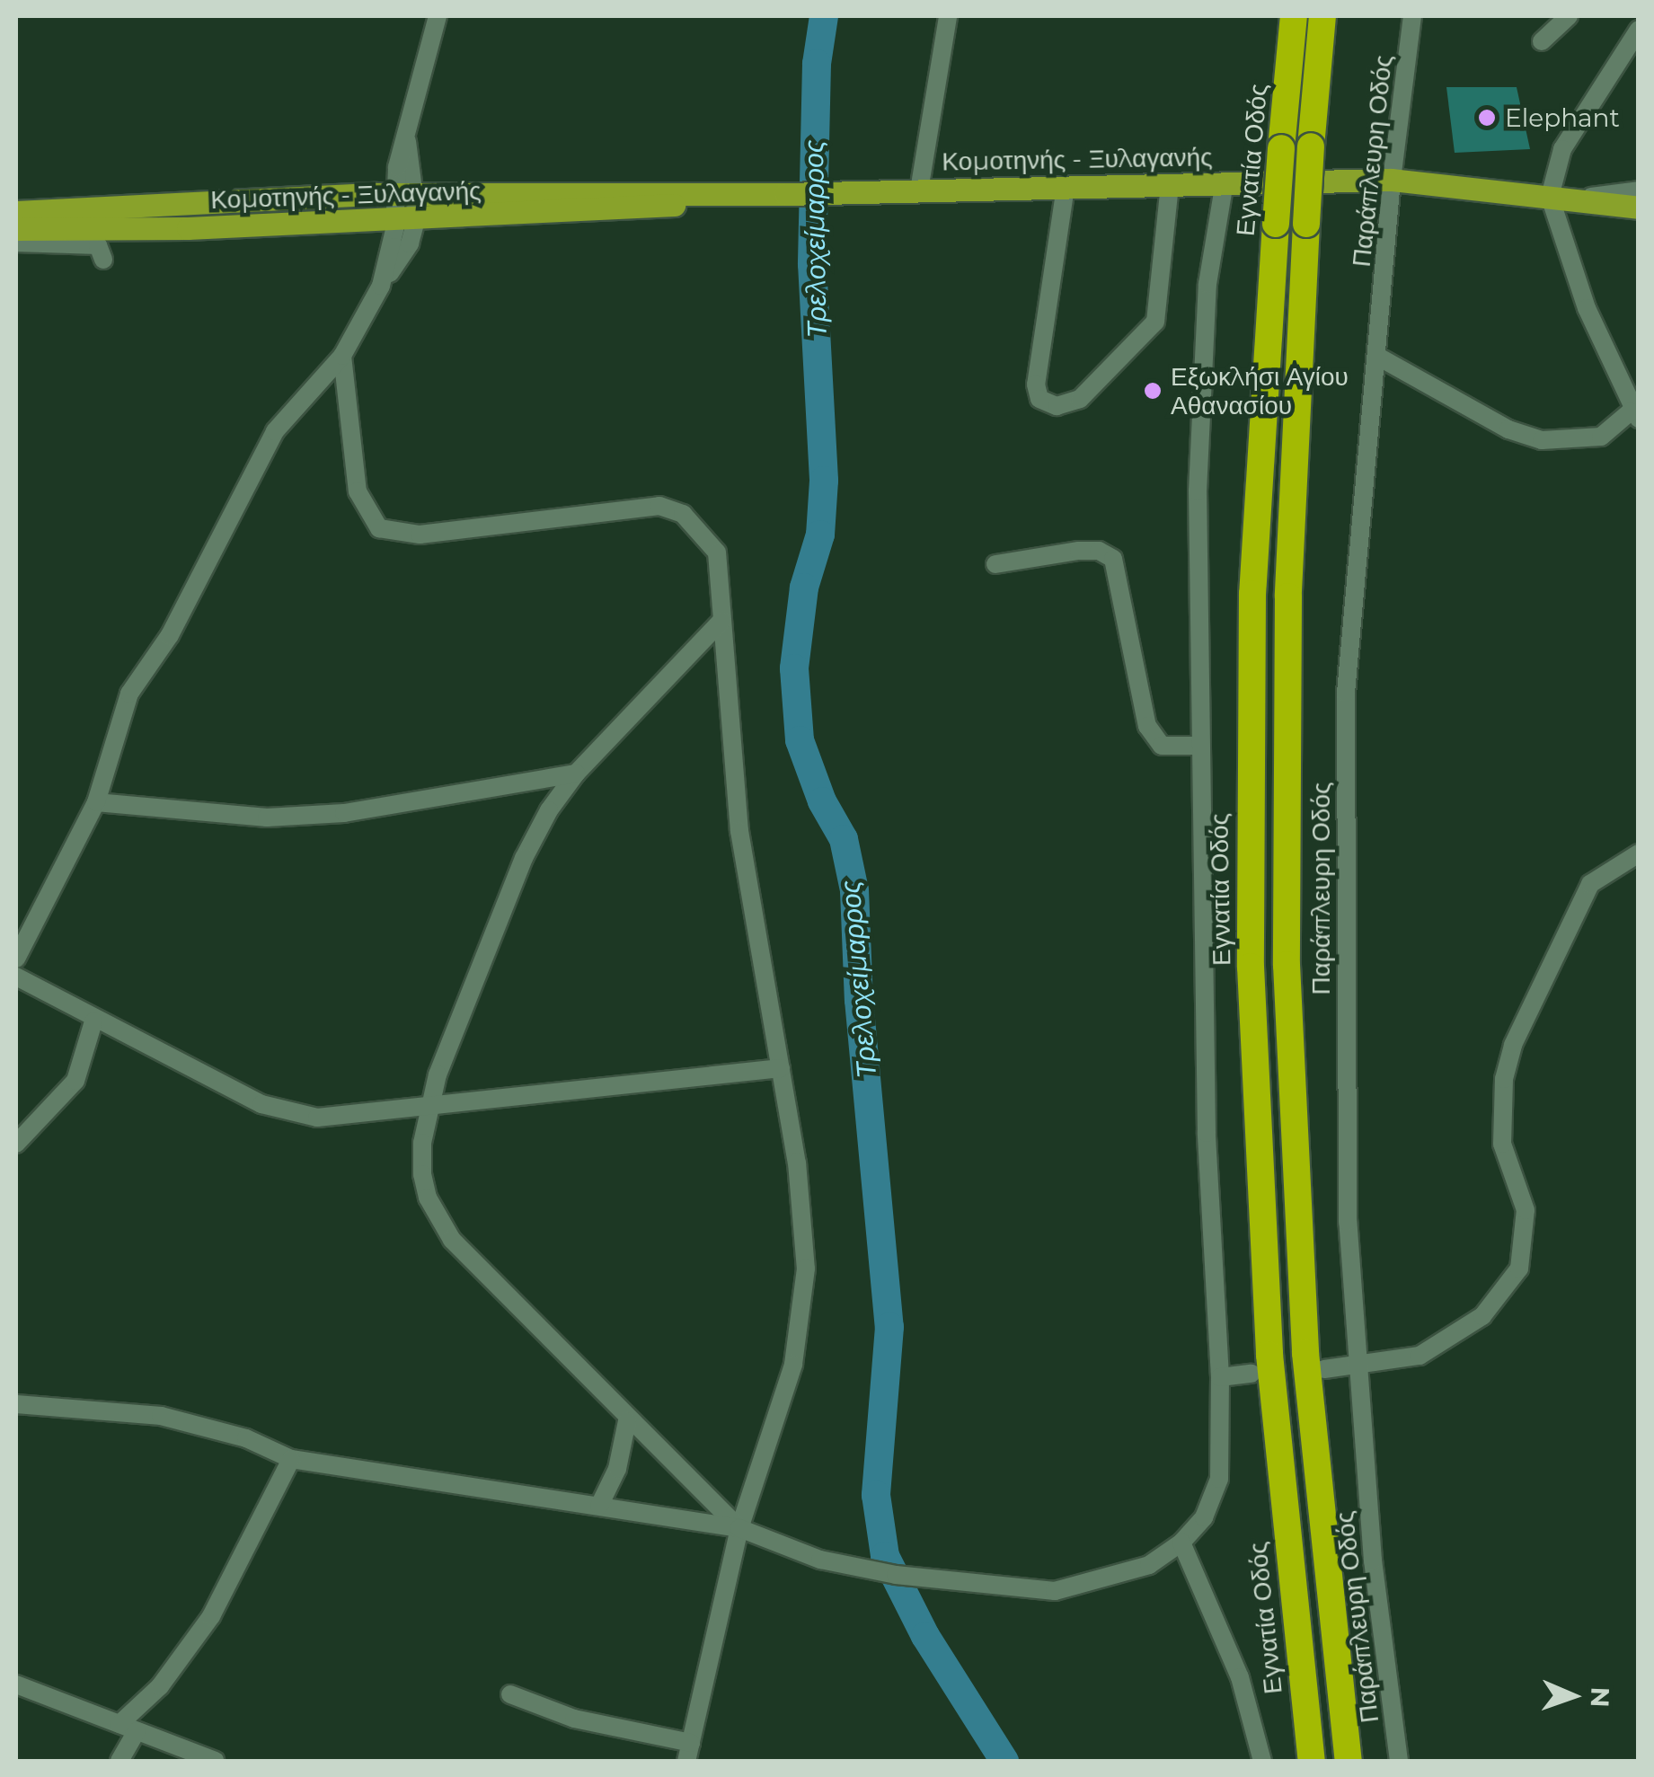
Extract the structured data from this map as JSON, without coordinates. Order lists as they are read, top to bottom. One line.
{"streets":{"highway":["Εγνατία Οδός"],"main road":["Κομοτηνής - Ξυλαγανής"],"street":["Παράπλευρη Οδός"]},"crossings":[["Κομοτηνής - Ξυλαγανής","Παράπλευρη Οδός"]],"water":["Τρελοχείμαρρος"],"places":["Elephant","Εξωκλήσι Αγίου Αθανασίου"],"north":"right"}
